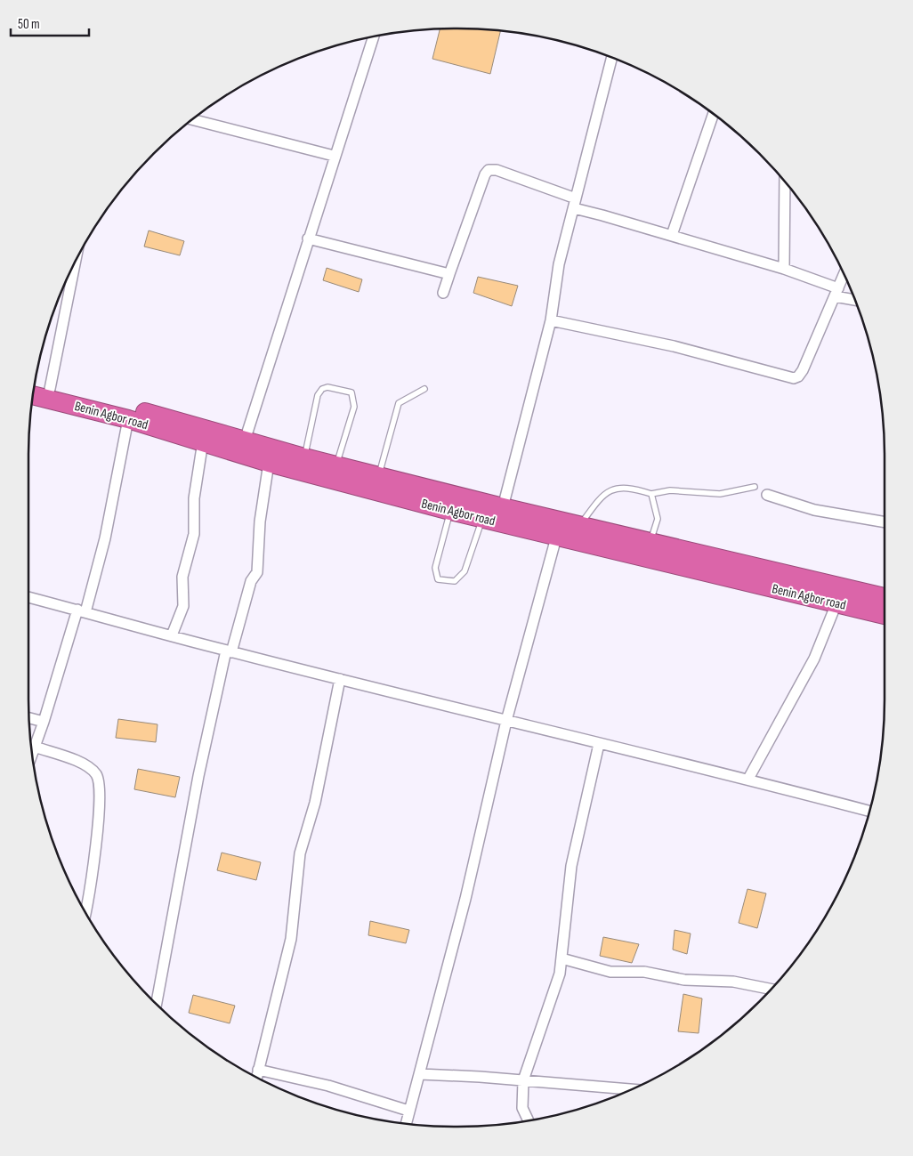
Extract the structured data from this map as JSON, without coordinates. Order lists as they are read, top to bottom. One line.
{"streets":{"highway":["Benin Agbor road"]},"scale_bar":"50 m"}
